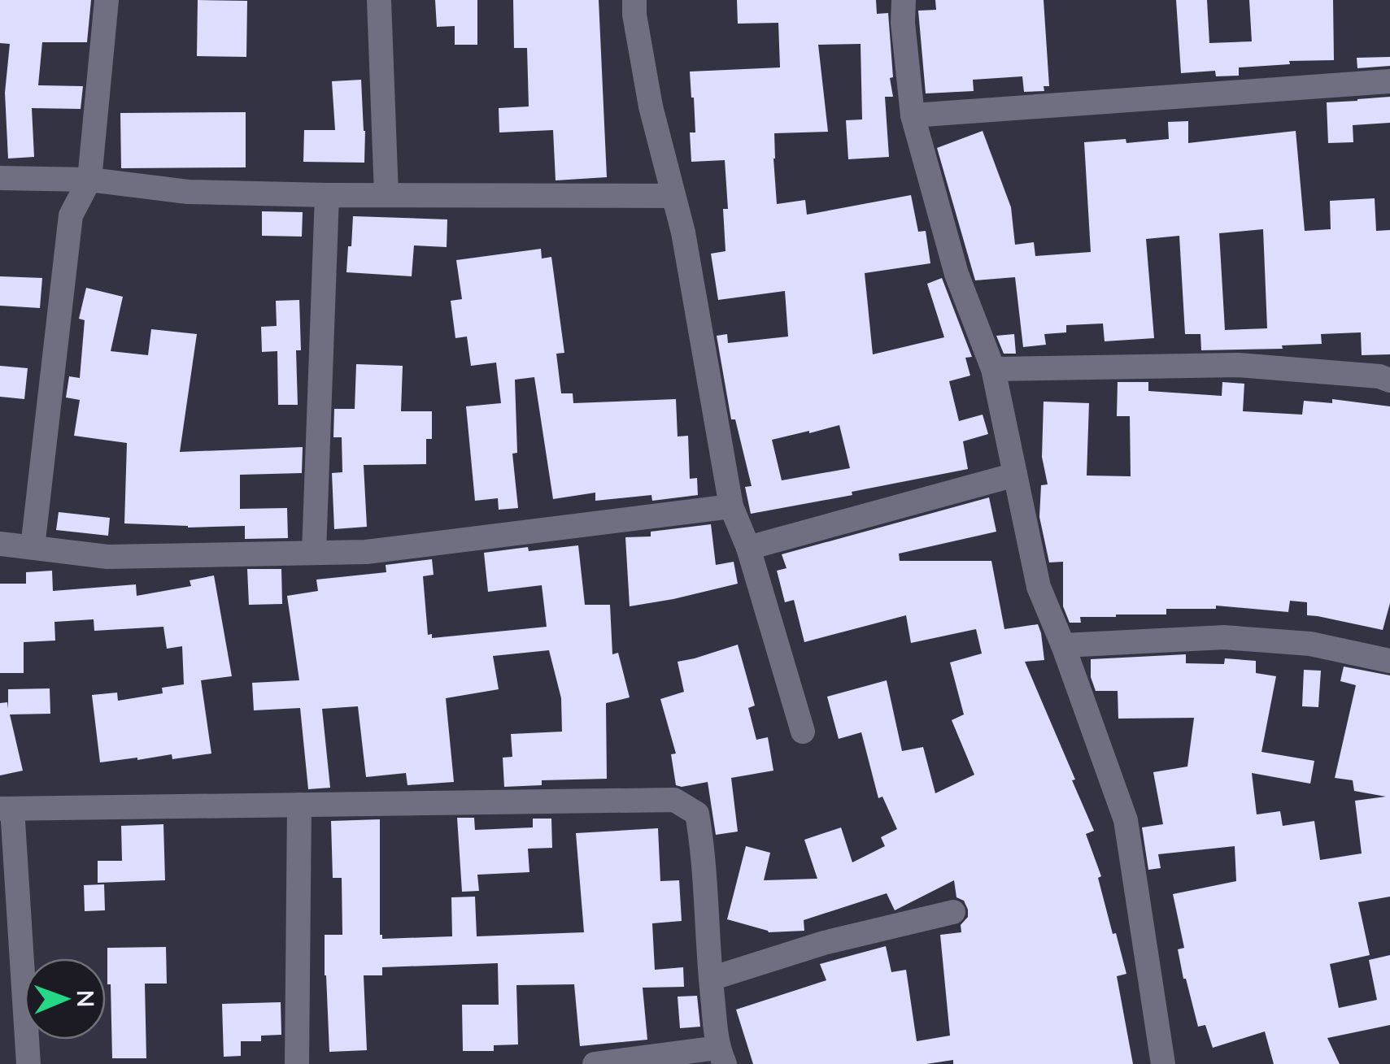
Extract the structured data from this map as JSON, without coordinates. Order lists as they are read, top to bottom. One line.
{"north":"right"}
